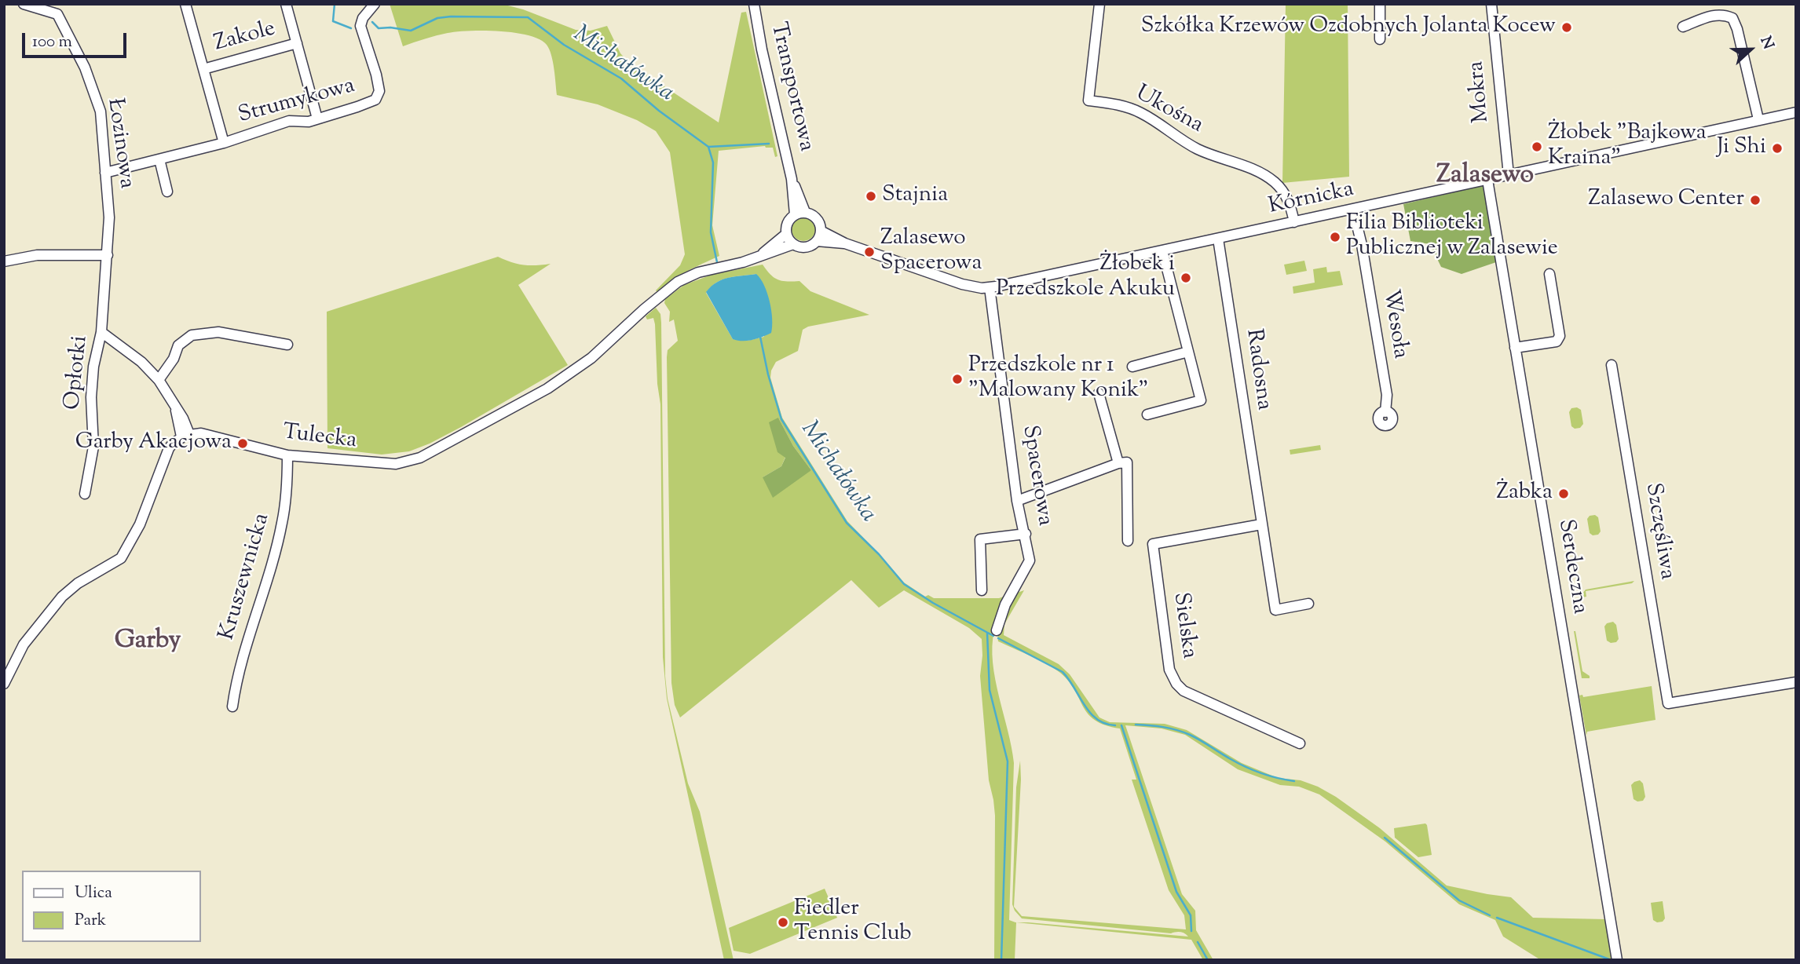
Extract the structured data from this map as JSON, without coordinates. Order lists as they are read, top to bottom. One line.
{"streets":{"street":["Zakole","Transportowa","Mokra","Strumykowa","Ukośna","Łozinowa","Kórnicka","Wesoła","Radosna","Opłotki","Tulecka","Spacerowa","Szczęśliwa","Serdeczna","Kruszewnicka","Sielska"]},"crossings":[["Zakole","Strumykowa"],["Transportowa","Kórnicka"],["Mokra","Kórnicka"],["Strumykowa","Łozinowa"],["Ukośna","Kórnicka"],["Łozinowa","Opłotki"],["Kórnicka","Wesoła"],["Kórnicka","Radosna"],["Kórnicka","Spacerowa"],["Kórnicka","Serdeczna"],["Radosna","Sielska"],["Tulecka","Kruszewnicka"]],"districts":["Zalasewo","Garby"],"water":["Michałówka"],"places":["Szkółka Krzewów Ozdobnych Jolanta Kocew","Żłobek \"Bajkowa Kraina\"","Ji Shi","Stajnia","Zalasewo Center","Filia Biblioteki Publicznej w Zalasewie","Zalasewo Spacerowa","Żłobek i Przedszkole Akuku","Przedszkole nr 1 \"Malowany Konik\"","Garby Akacjowa","Żabka","Fiedler Tennis Club"],"legend":["Ulica","Park"],"scale_bar":"100 m","north":"right"}
